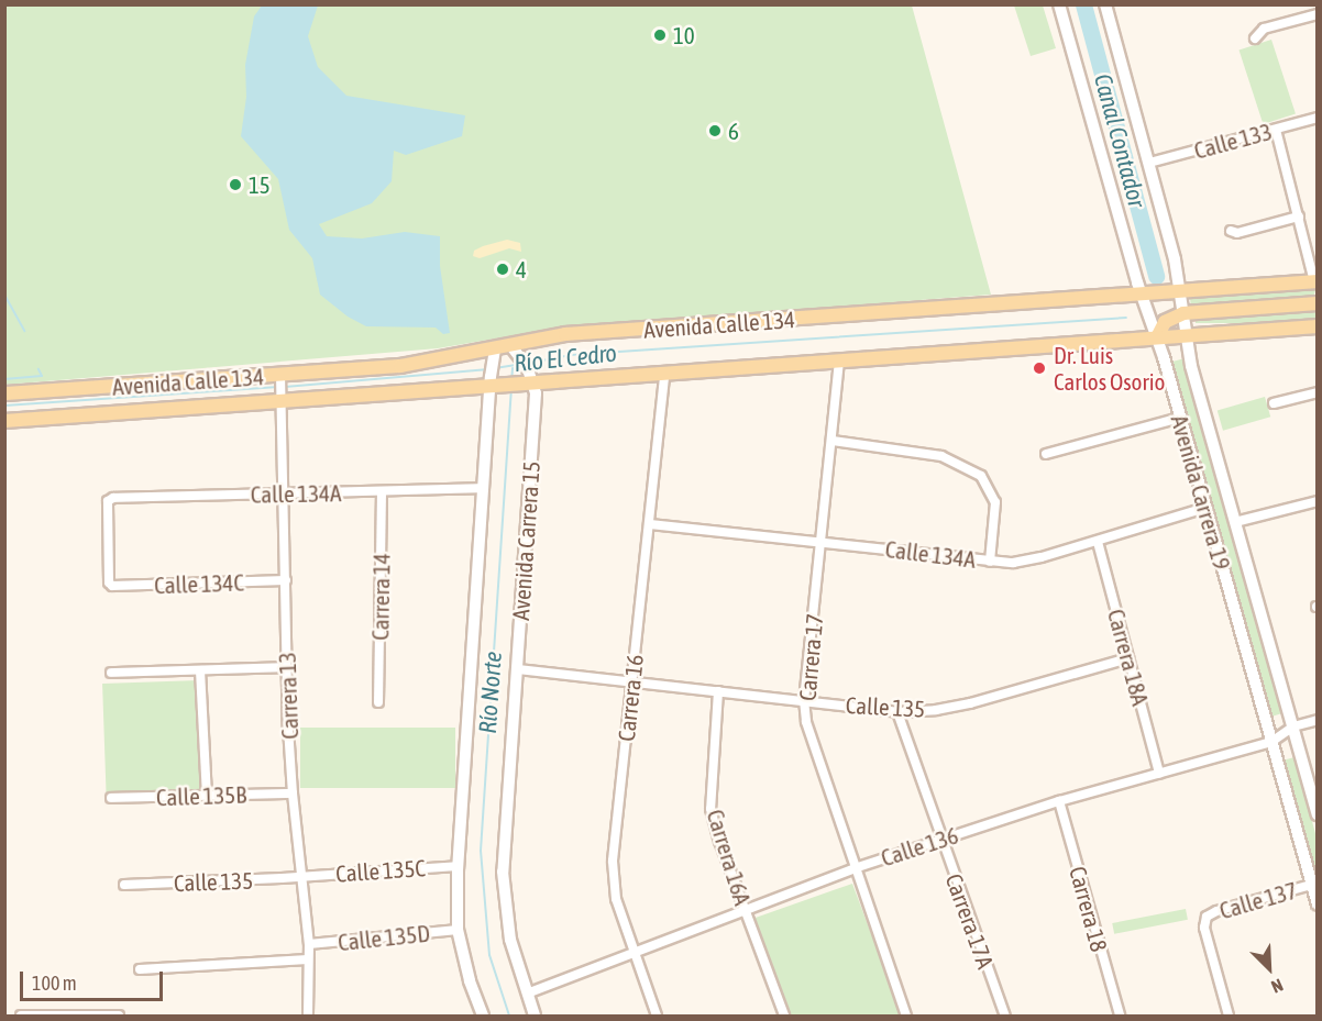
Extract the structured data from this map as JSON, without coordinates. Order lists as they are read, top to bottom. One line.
{"streets":{"main road":["Avenida Calle 134","Avenida Carrera 19","Avenida Carrera 15"],"street":["Calle 133","Calle 134A","Calle 134C","Carrera 14","Carrera 17","Carrera 18A","Carrera 13","Carrera 16","Calle 135","Calle 135B","Calle 136","Carrera 16A","Calle 135C","Calle 137","Carrera 18","Carrera 17A","Calle 135D"]},"crossings":[["Calle 133","Avenida Carrera 19"],["Avenida Calle 134","Avenida Carrera 19"],["Avenida Calle 134","Avenida Carrera 15"],["Avenida Calle 134","Carrera 17"],["Avenida Calle 134","Carrera 13"],["Avenida Calle 134","Carrera 16"],["Avenida Carrera 19","Calle 134A"],["Avenida Carrera 19","Calle 136"],["Avenida Carrera 19","Calle 137"],["Calle 134A","Avenida Carrera 15"],["Calle 134A","Calle 134C"],["Calle 134A","Carrera 14"],["Calle 134A","Carrera 17"],["Calle 134A","Carrera 18A"],["Calle 134A","Carrera 13"],["Calle 134A","Carrera 16"],["Avenida Carrera 15","Calle 135"],["Avenida Carrera 15","Calle 136"],["Avenida Carrera 15","Calle 135C"],["Avenida Carrera 15","Calle 135D"],["Calle 134C","Carrera 13"],["Carrera 17","Calle 135"],["Carrera 17","Calle 136"],["Carrera 18A","Calle 135"],["Carrera 18A","Calle 136"],["Carrera 13","Calle 135"],["Carrera 13","Calle 135B"],["Carrera 13","Calle 135C"],["Carrera 13","Calle 135D"],["Carrera 16","Calle 135"],["Carrera 16","Calle 136"],["Calle 135","Carrera 16A"],["Calle 135","Calle 135C"],["Calle 135","Carrera 17A"],["Calle 136","Carrera 16A"],["Calle 136","Carrera 18"],["Calle 136","Carrera 17A"]],"water":["Canal Contador","Río El Cedro","Río Norte"],"places":["10","6","15","4","Dr. Luis Carlos Osorio"],"scale_bar":"100 m","north":"bottom right"}
